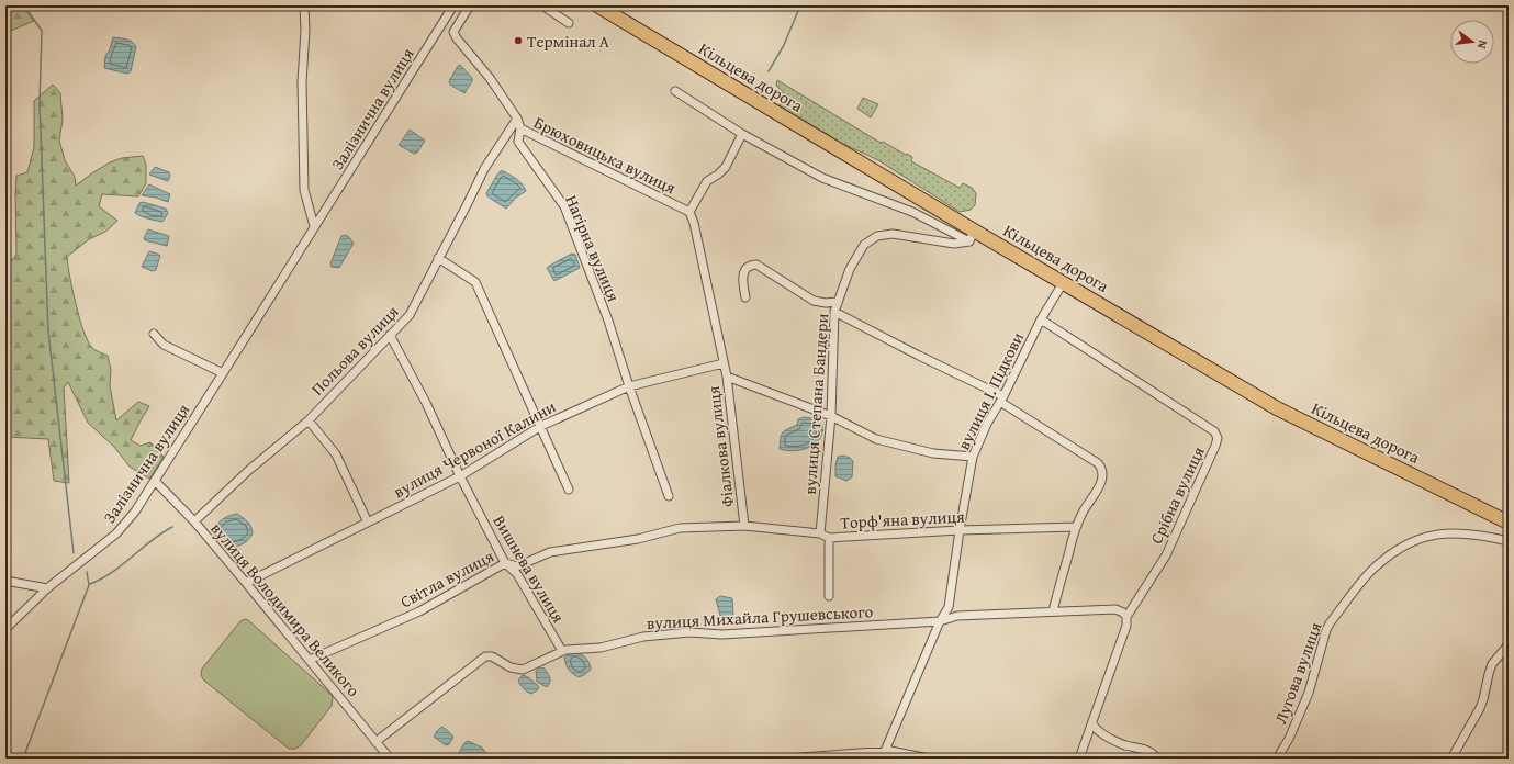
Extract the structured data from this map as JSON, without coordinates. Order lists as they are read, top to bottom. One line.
{"streets":{"highway":["Кільцева дорога"],"street":["Залізнична вулиця","Брюховицька вулиця","Нагірна вулиця","Польова вулиця","вулиця І. Підкови","вулиця Степана Бандери","Фіалкова вулиця","вулиця Червоної Калини","Срібна вулиця","Торф'яна вулиця","Вишнева вулиця","Світла вулиця","вулиця Володимира Великого","вулиця Михайла Грушевського","Лугова вулиця"]},"crossings":[["Кільцева дорога","вулиця І. Підкови"],["Кільцева дорога","вулиця Степана Бандери"],["Залізнична вулиця","вулиця Володимира Великого"],["Брюховицька вулиця","Нагірна вулиця"],["Брюховицька вулиця","Польова вулиця"],["Брюховицька вулиця","Фіалкова вулиця"],["Нагірна вулиця","вулиця Червоної Калини"],["Польова вулиця","Вишнева вулиця"],["Польова вулиця","вулиця Володимира Великого"],["вулиця І. Підкови","Срібна вулиця"],["вулиця І. Підкови","Торф'яна вулиця"],["вулиця І. Підкови","вулиця Михайла Грушевського"],["вулиця Степана Бандери","Торф'яна вулиця"],["Фіалкова вулиця","вулиця Червоної Калини"],["Фіалкова вулиця","Торф'яна вулиця"],["вулиця Червоної Калини","Вишнева вулиця"],["вулиця Червоної Калини","вулиця Володимира Великого"],["Срібна вулиця","вулиця Михайла Грушевського"],["Торф'яна вулиця","Світла вулиця"],["Вишнева вулиця","Світла вулиця"],["Вишнева вулиця","вулиця Михайла Грушевського"],["Світла вулиця","вулиця Володимира Великого"],["вулиця Володимира Великого","вулиця Михайла Грушевського"]],"places":["Термінал А"],"north":"right"}
